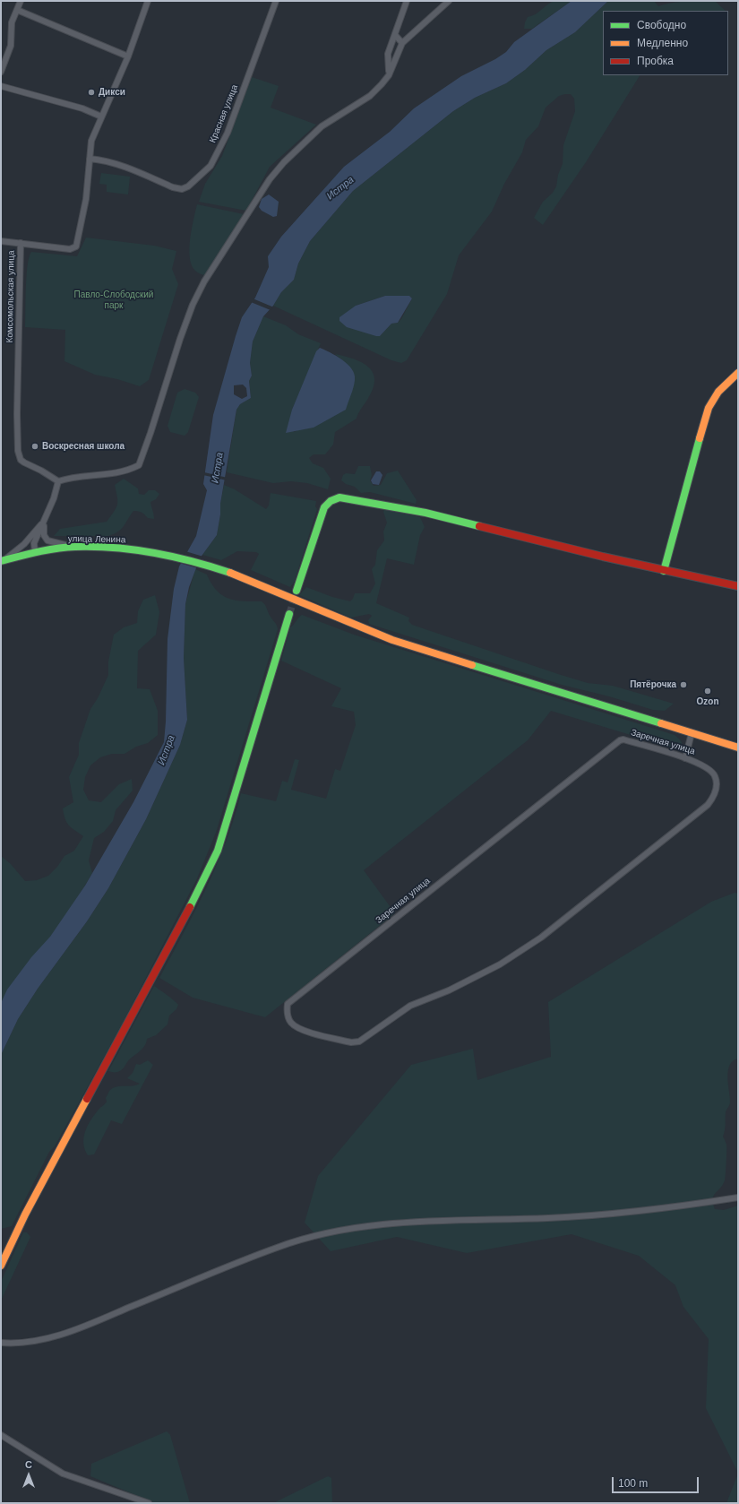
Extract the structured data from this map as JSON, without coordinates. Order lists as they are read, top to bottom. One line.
{"streets":{"street":["Красная улица","Комсомольская улица","улица Ленина","Заречная улица"]},"crossings":[["Красная улица","Комсомольская улица"]],"water":["Истра"],"parks":["Павло-Слободский парк"],"places":["Дикси","Воскресная школа","Пятёрочка","Ozon"],"legend":["Свободно","Медленно","Пробка"],"scale_bar":"100 m","north":"top"}
